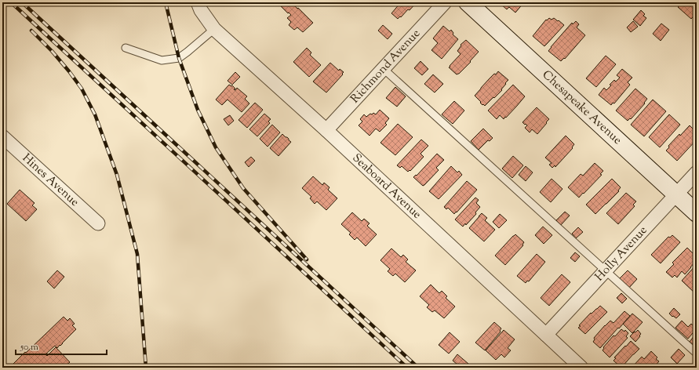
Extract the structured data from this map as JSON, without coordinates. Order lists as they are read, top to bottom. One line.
{"streets":{"street":["Richmond Avenue","Chesapeake Avenue","Hines Avenue","Seaboard Avenue","Holly Avenue"]},"crossings":[["Richmond Avenue","Seaboard Avenue"],["Chesapeake Avenue","Holly Avenue"],["Seaboard Avenue","Holly Avenue"]],"scale_bar":"50 m"}
